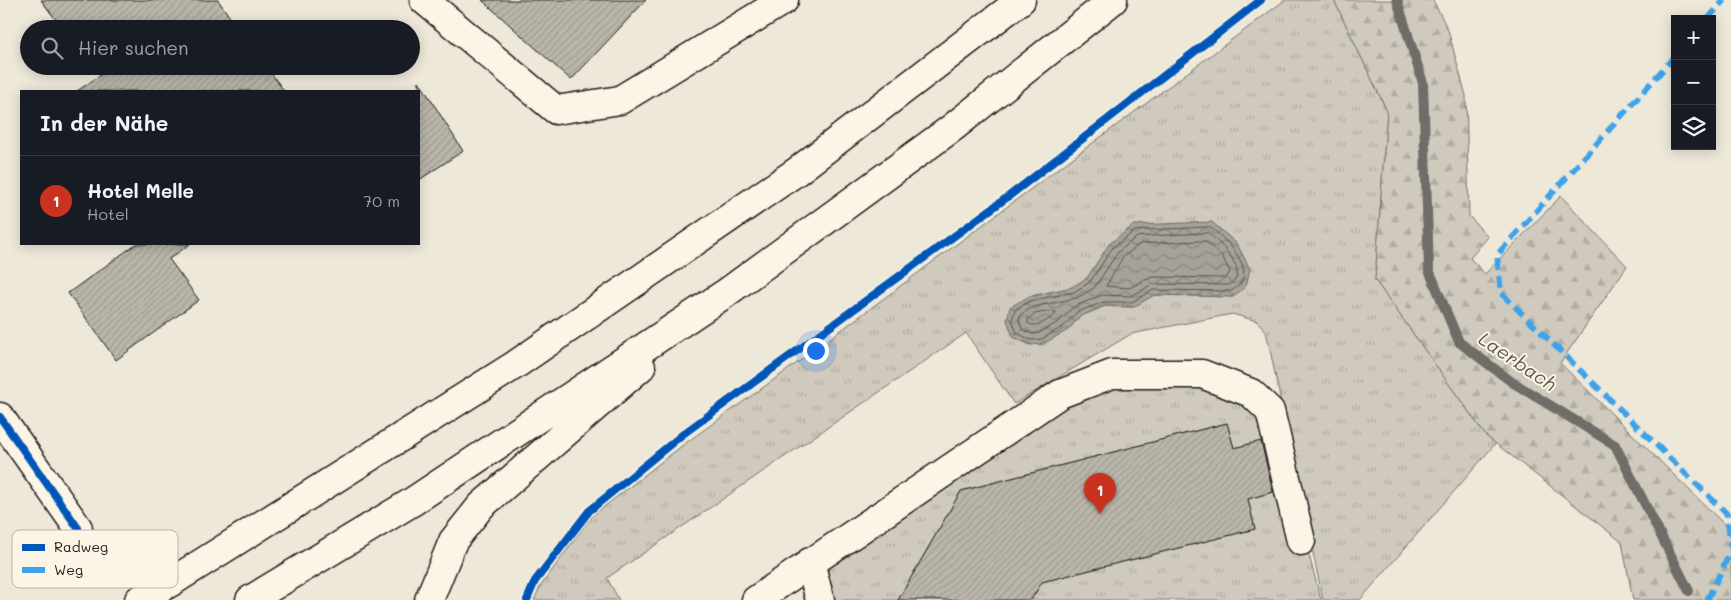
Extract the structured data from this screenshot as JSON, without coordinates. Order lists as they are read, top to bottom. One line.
{"water":["Laerbach"],"legend":["Radweg","Weg"],"page":{"map_buttons":["+","−"],"search":"Hier suchen","heading":"In der Nähe","list":[{"mark":"1","name":"Hotel Melle","note":"Hotel","value":"70 m"}],"pins":"1"}}
